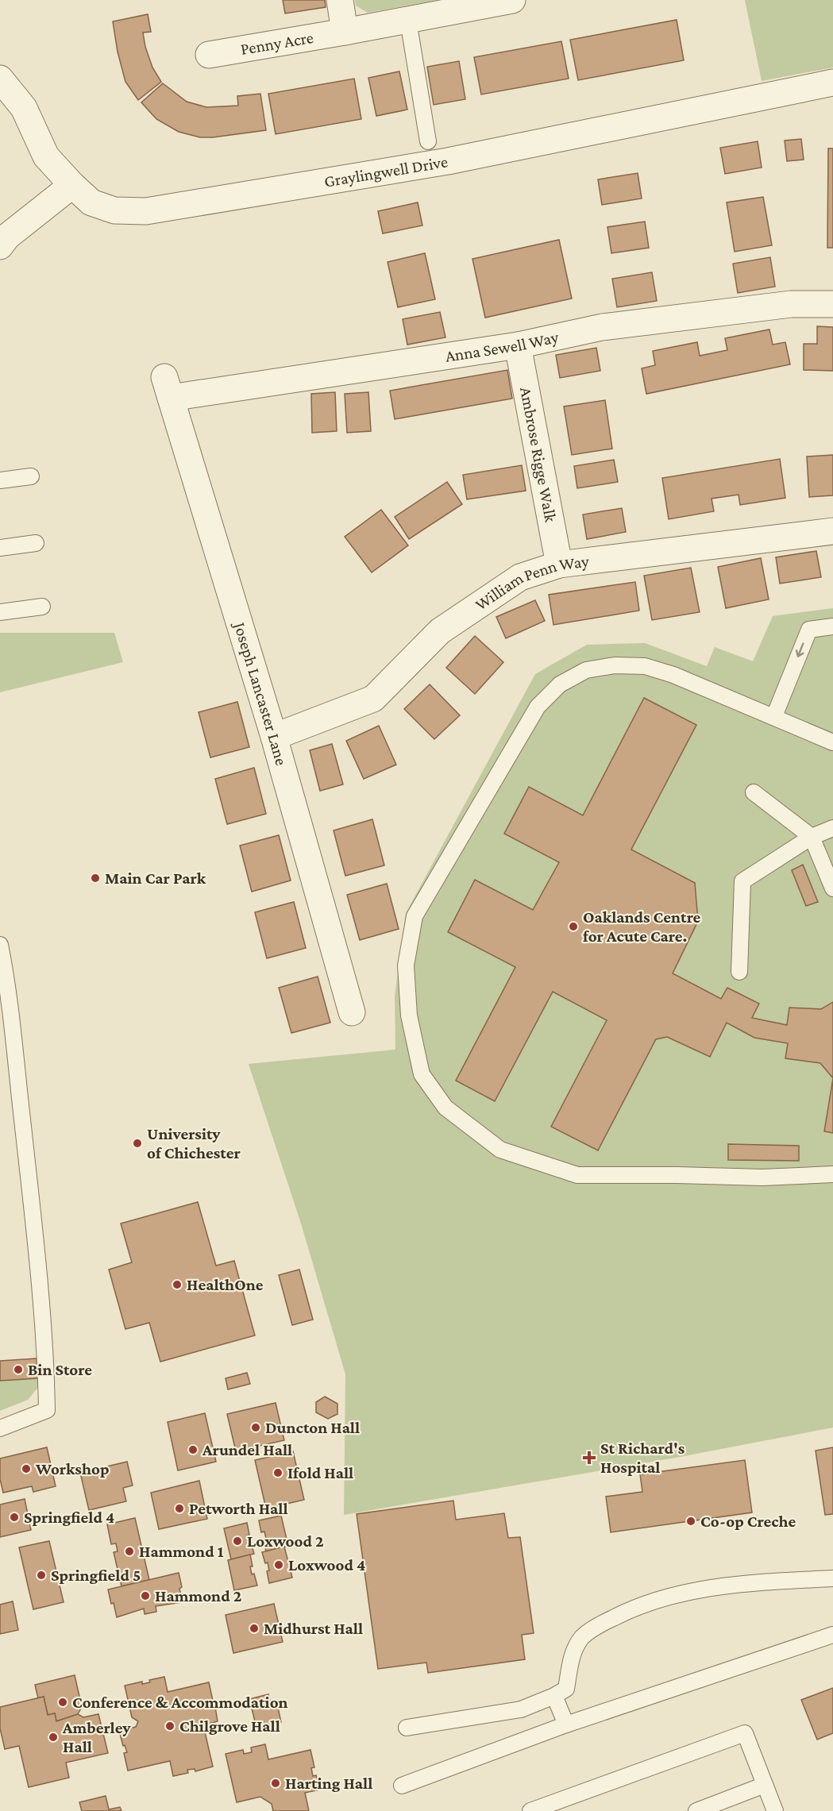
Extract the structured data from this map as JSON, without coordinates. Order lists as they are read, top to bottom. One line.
{"streets":{"street":["Penny Acre","Graylingwell Drive","Anna Sewell Way","Ambrose Rigge Walk","William Penn Way","Joseph Lancaster Lane"]},"crossings":[["Anna Sewell Way","Ambrose Rigge Walk"],["Anna Sewell Way","Joseph Lancaster Lane"],["Ambrose Rigge Walk","William Penn Way"],["William Penn Way","Joseph Lancaster Lane"]],"places":{"other":["Main Car Park","Oaklands Centre for Acute Care.","University of Chichester","HealthOne","Bin Store","Duncton Hall","Arundel Hall","Workshop","Ifold Hall","Petworth Hall","Springfield 4","Co-op Creche","Loxwood 2","Hammond 1","Loxwood 4","Springfield 5","Hammond 2","Midhurst Hall","Conference & Accommodation","Chilgrove Hall","Amberley Hall","Harting Hall"],"health":["St Richard's Hospital"]}}
